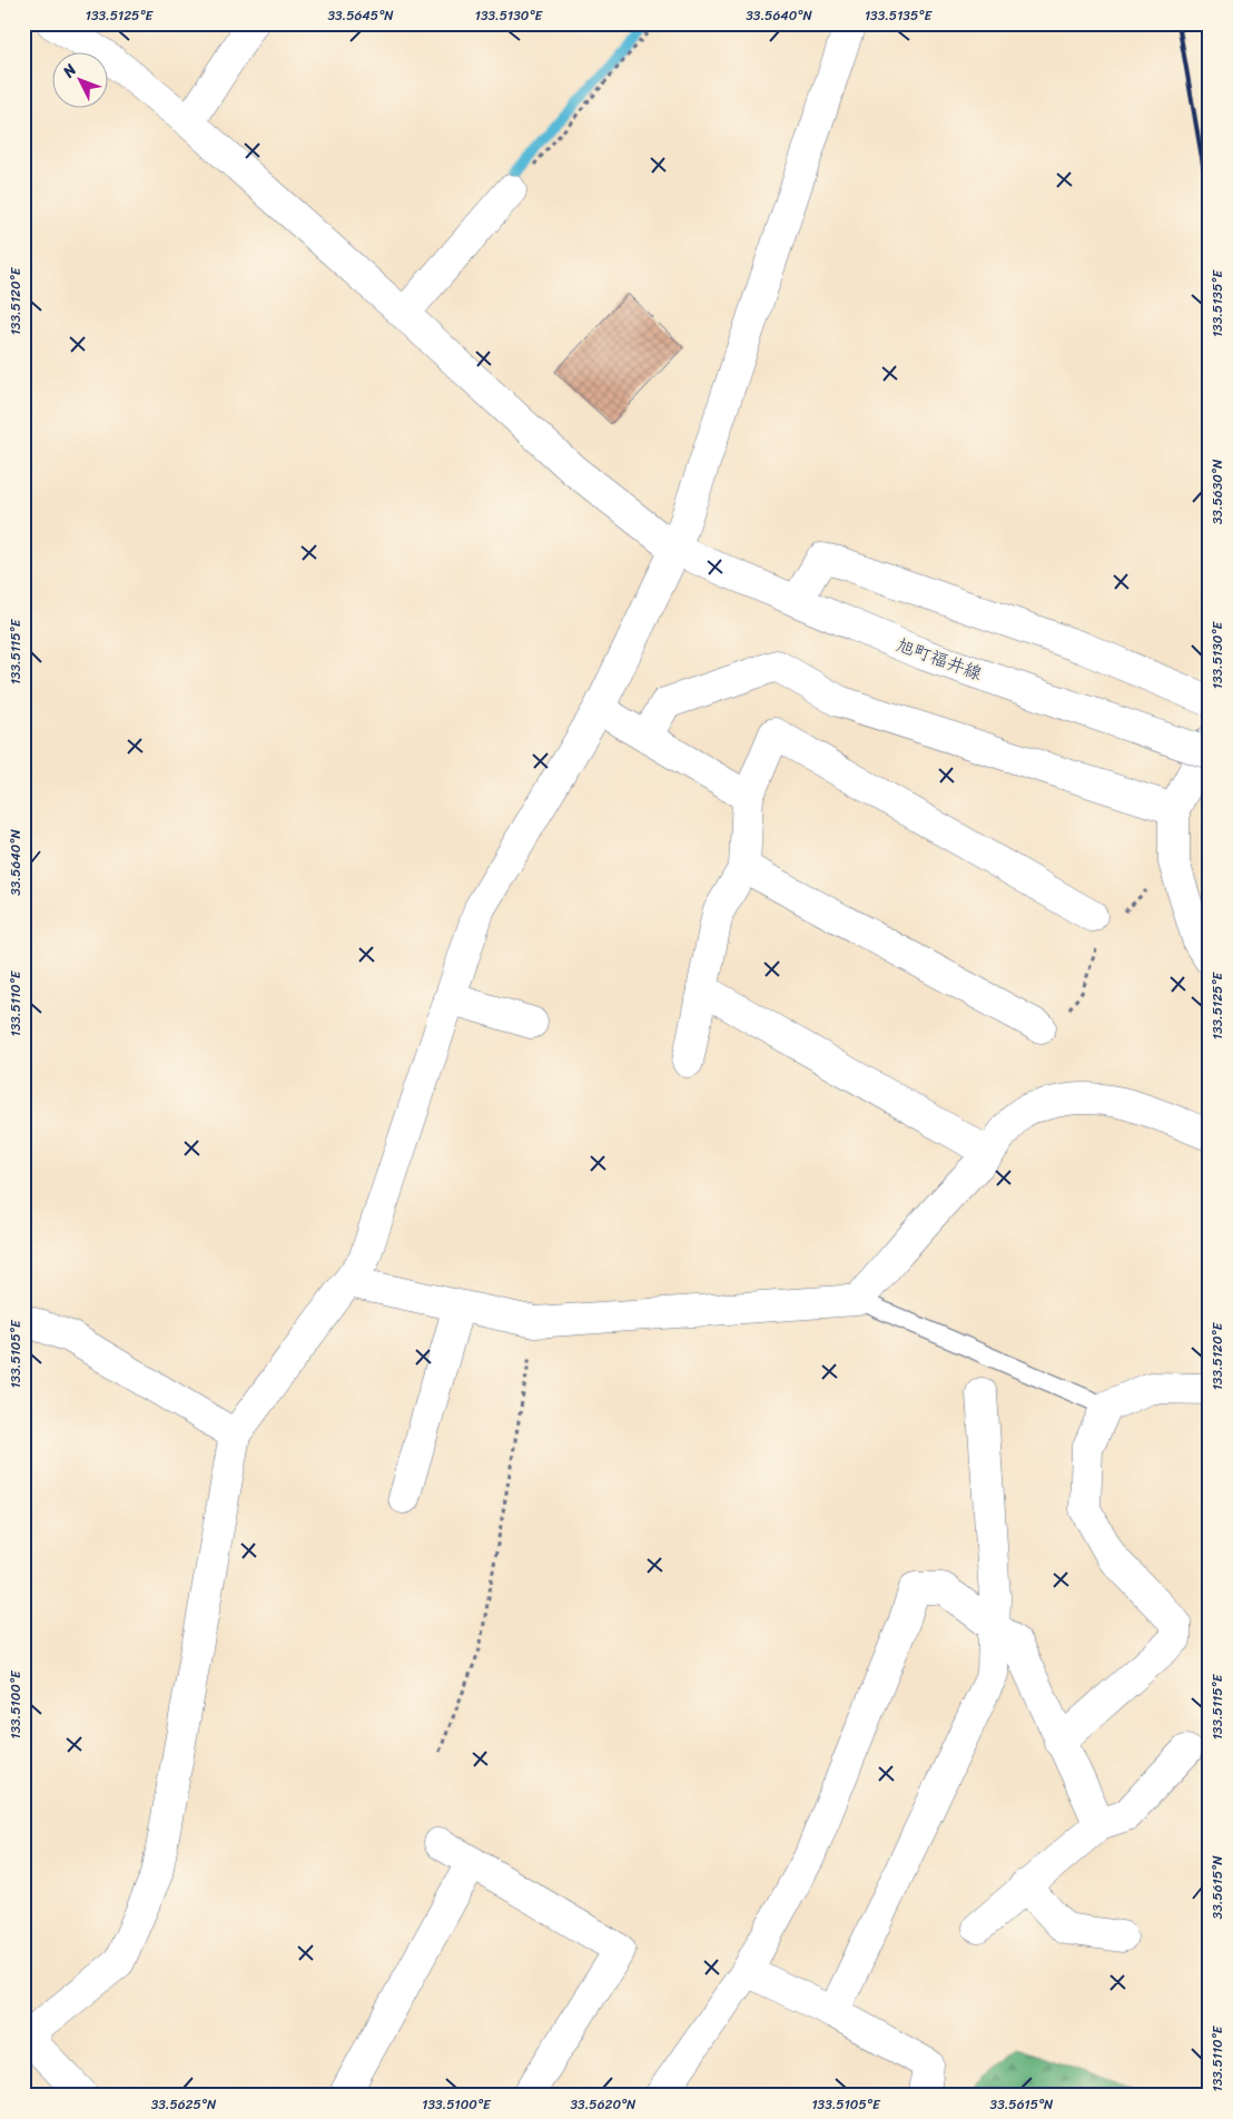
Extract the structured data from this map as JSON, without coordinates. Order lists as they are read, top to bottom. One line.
{"streets":{"street":["旭町福井線"]},"north":"top left","coordinates":["133.5125°E","33.5645°N","133.5130°E","33.5640°N","133.5135°E","133.5120°E","33.5630°N","133.5115°E","133.5110°E","133.5105°E","133.5100°E","33.5615°N","33.5625°N","33.5620°N"]}
